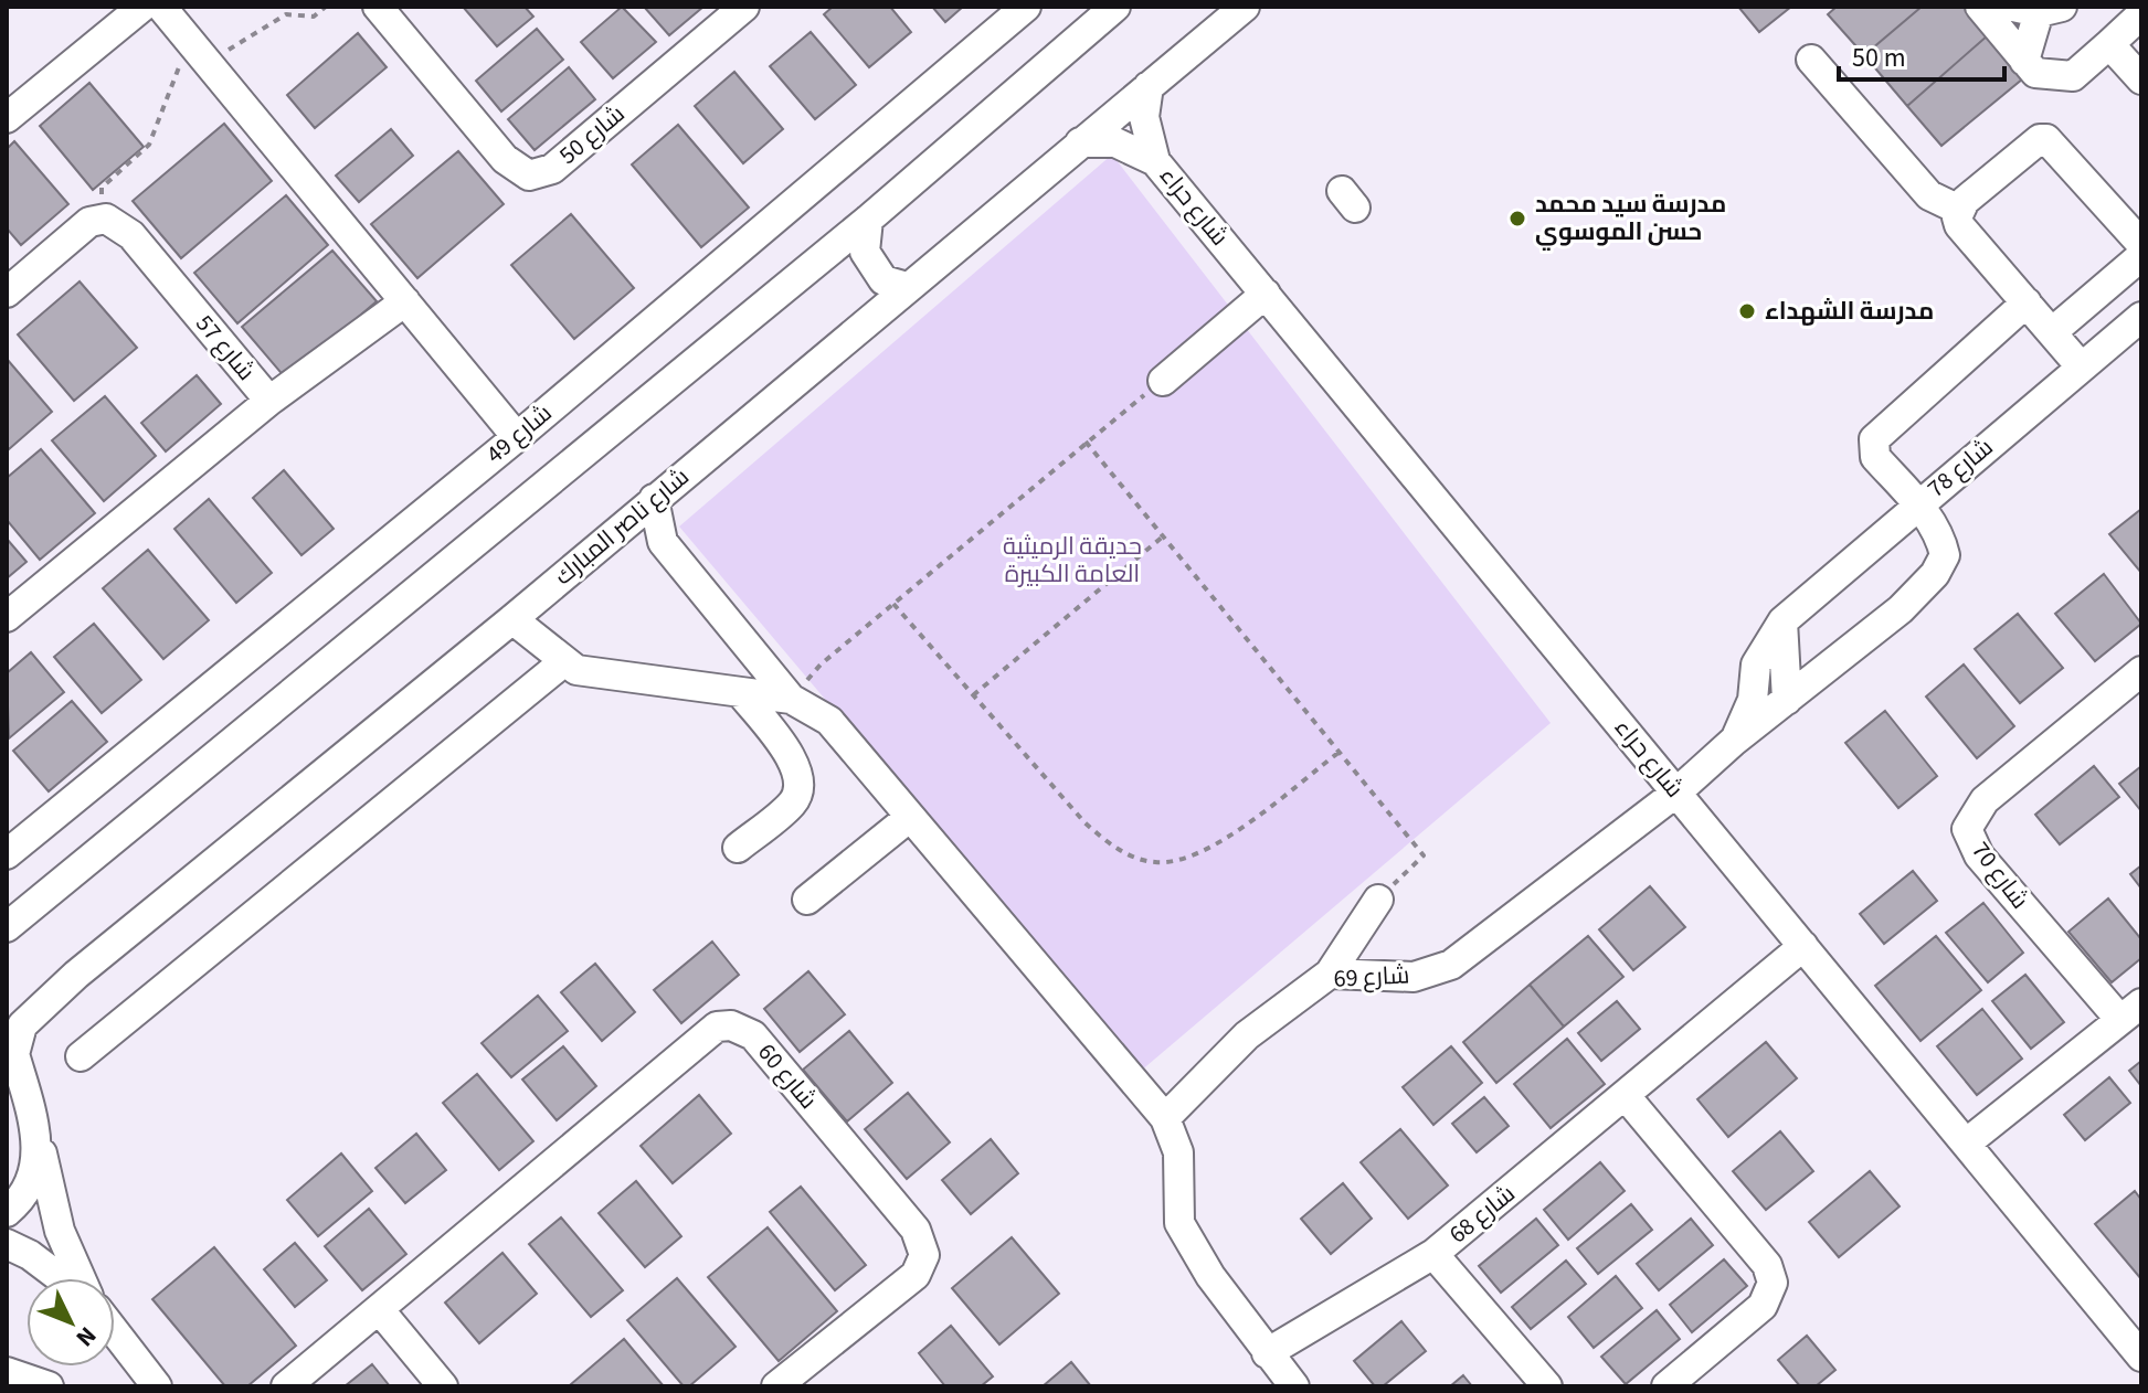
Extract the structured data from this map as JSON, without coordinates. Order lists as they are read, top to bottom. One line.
{"streets":{"street":["شارع 50","شارع حراء","شارع 57","شارع 49","شارع 78","شارع ناصر المبارك","شارع 70","شارع 69","شارع 60","شارع 68"]},"crossings":[["شارع حراء","شارع 78"],["شارع حراء","شارع ناصر المبارك"],["شارع حراء","شارع 70"],["شارع حراء","شارع 69"],["شارع حراء","شارع 68"],["شارع 78","شارع 69"]],"parks":["حديقة الرميثية العامة الكبيرة"],"places":["مدرسة سيد محمد حسن الموسوي","مدرسة الشهداء"],"scale_bar":"50 m","north":"bottom right"}
